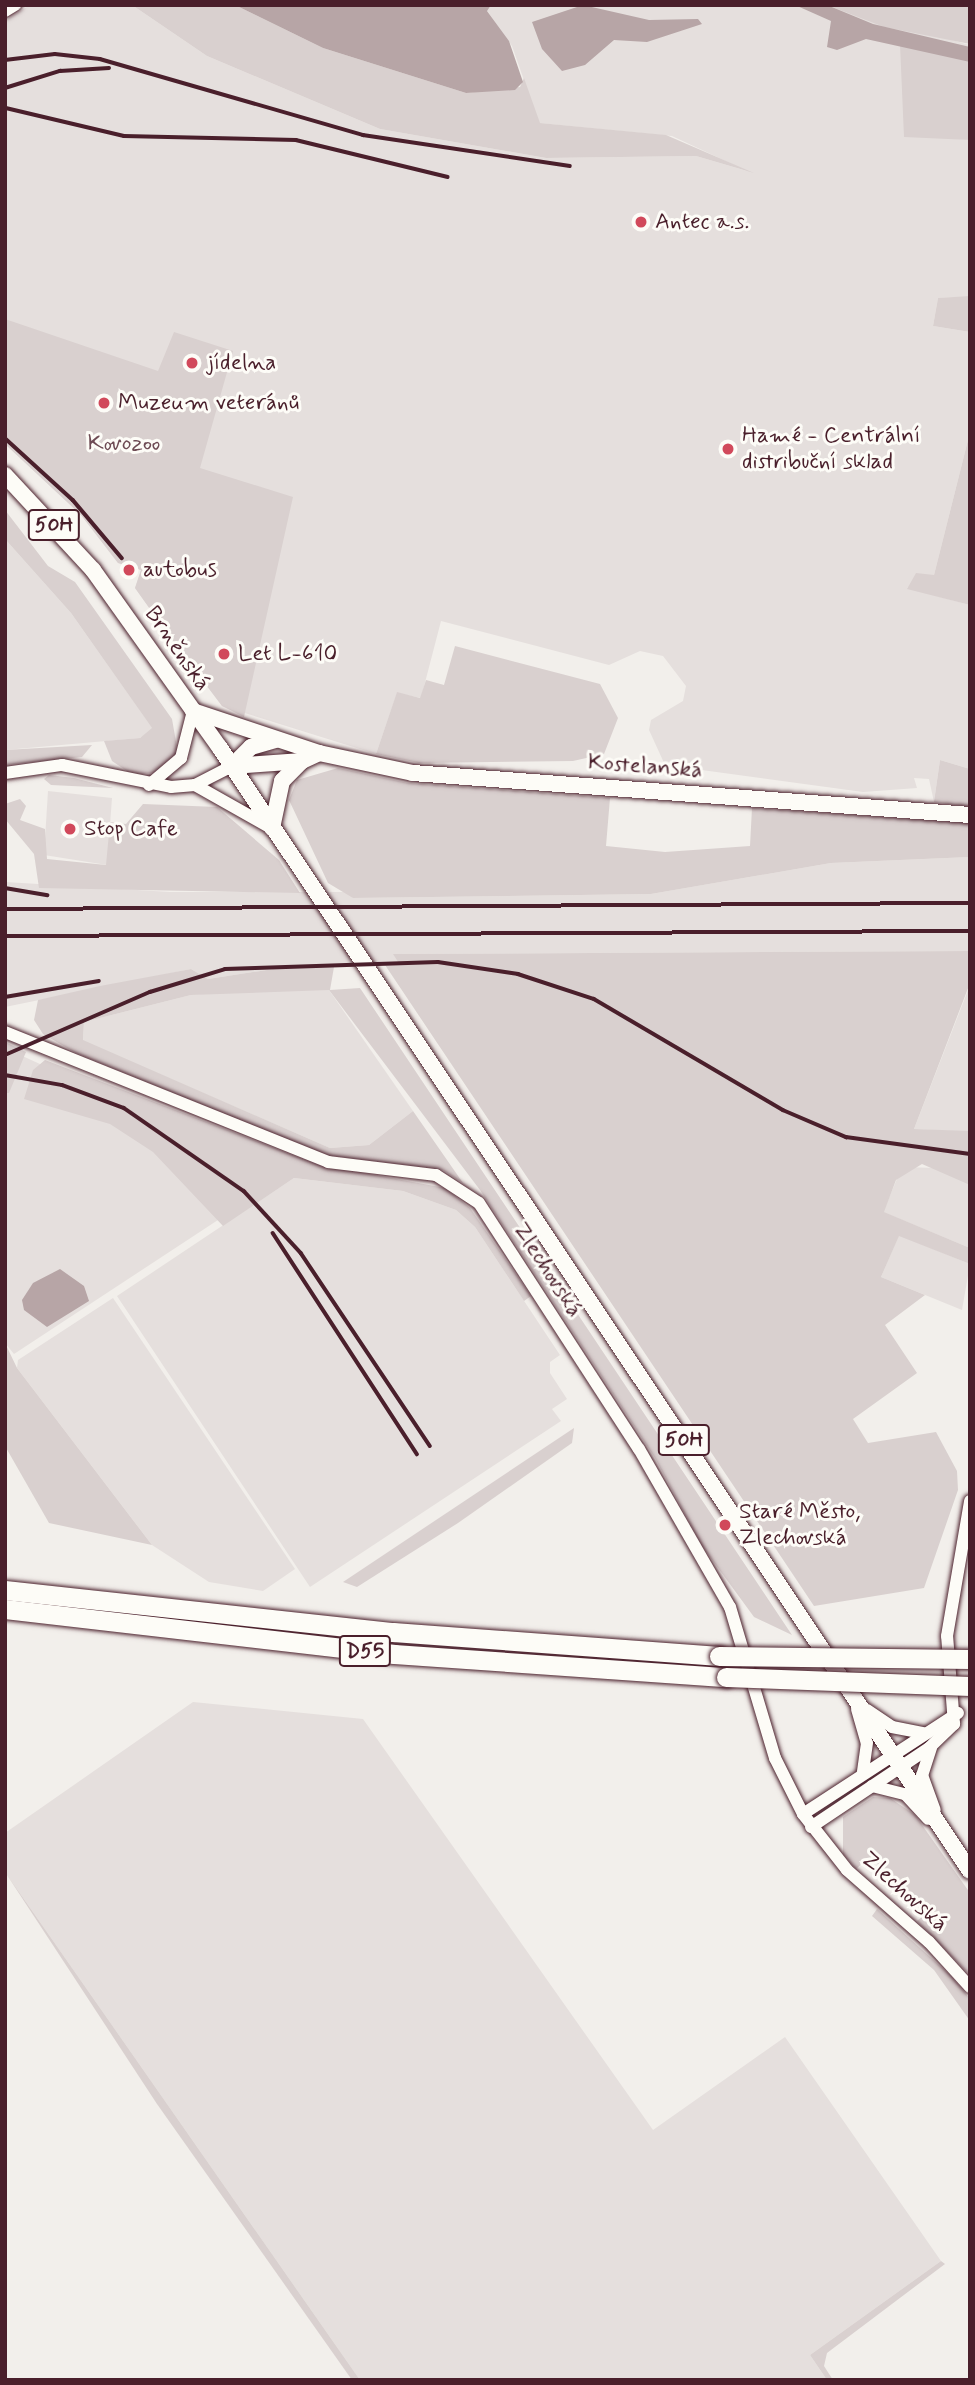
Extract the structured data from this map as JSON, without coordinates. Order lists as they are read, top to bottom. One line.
{"streets":{"highway":["D55"],"main road":["50H","Brněnská","Kostelanská"],"street":["Zlechovská"]},"crossings":[["50H","Brněnská"],["Brněnská","Kostelanská"]],"parks":["Kovozoo"],"places":["Antec a.s.","jídelna","Muzeum veteránů","Hamé - Centrální distribuční sklad","autobus","Let L-610","Stop Cafe","Staré Město, Zlechovská"]}
